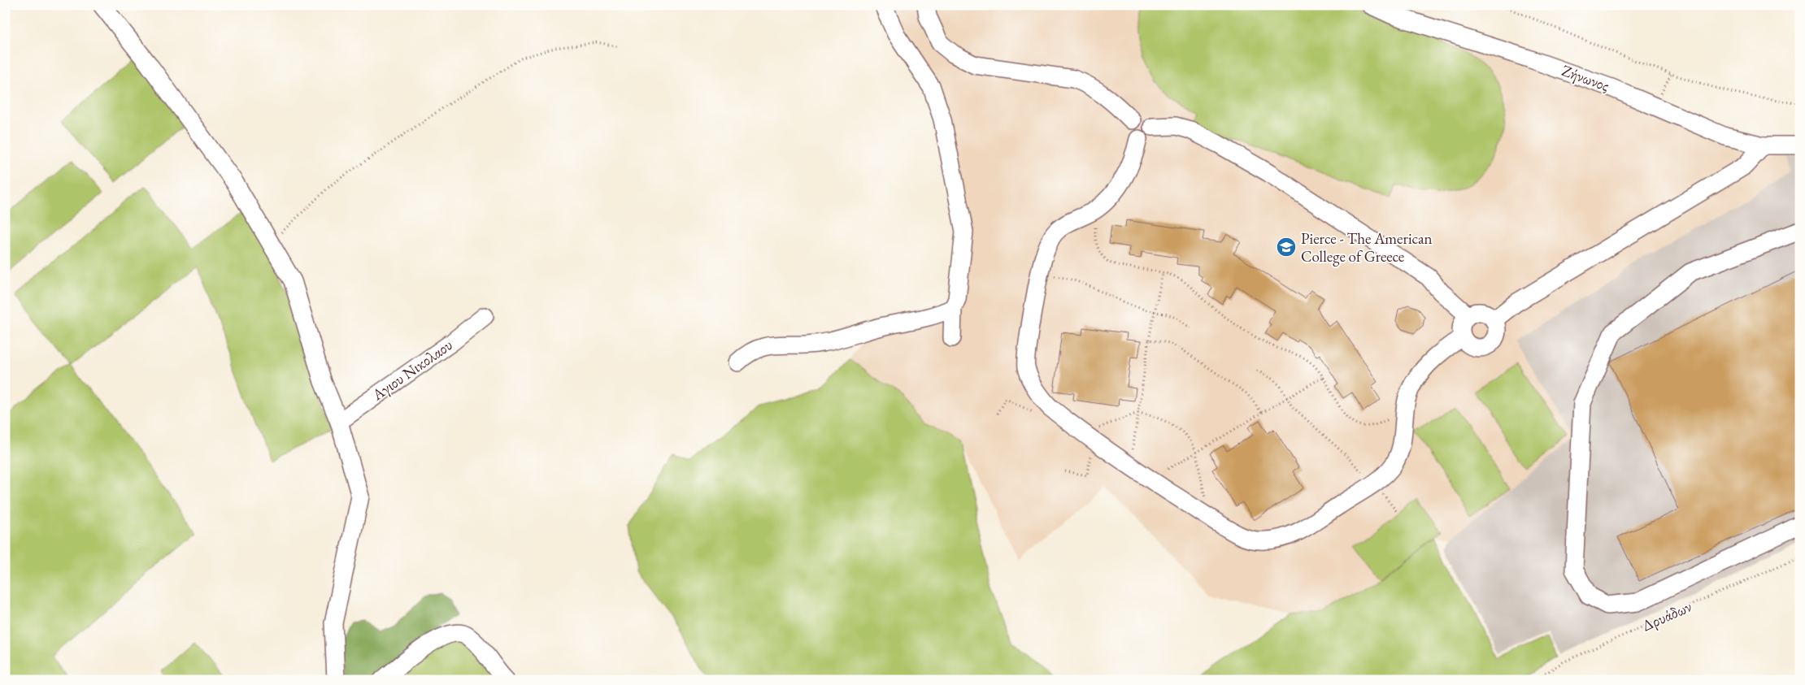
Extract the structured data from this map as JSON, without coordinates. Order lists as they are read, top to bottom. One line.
{"streets":{"street":["Ζήνωνος","Αγιου Νικολαου"],"path":["Δρυάδων"]},"places":{"school or university":["Pierce - The American College of Greece"]}}
